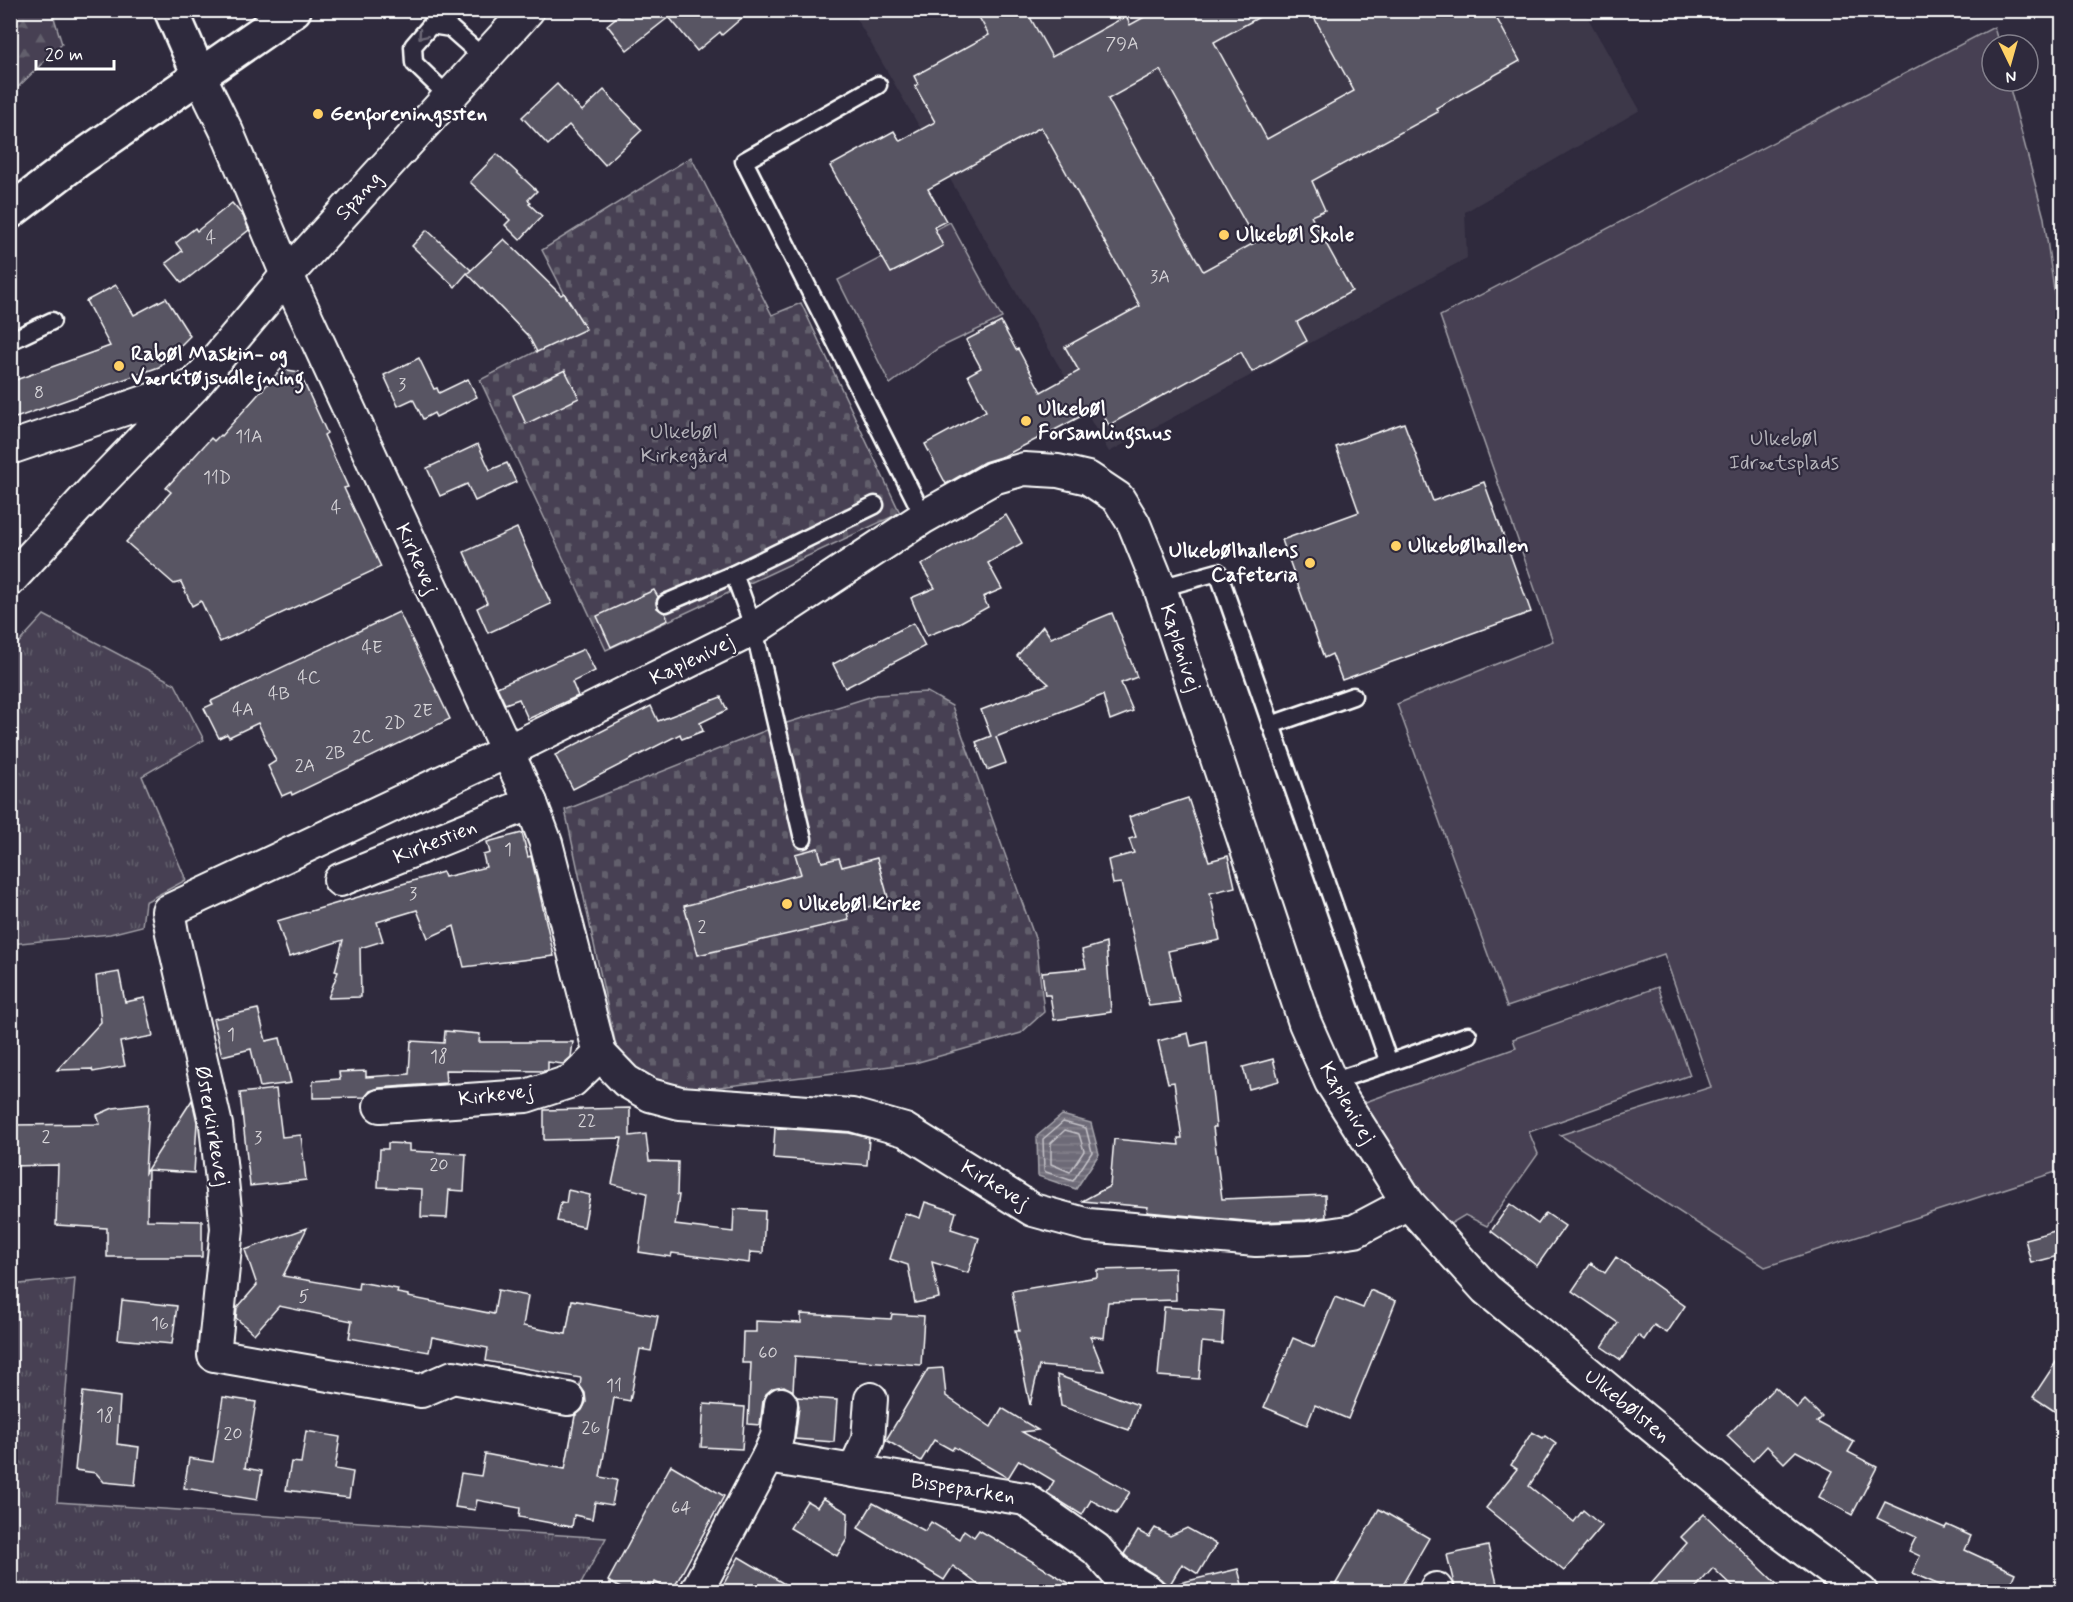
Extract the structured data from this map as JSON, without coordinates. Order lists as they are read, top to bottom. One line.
{"streets":{"street":["Spang","Kirkevej","Kaplenivej","Kirkestien","Østerkirkevej","Ulkebølsten","Bispeparken"]},"crossings":[["Spang","Kirkevej"],["Kirkevej","Kaplenivej"],["Kirkevej","Kirkestien"],["Kirkevej","Østerkirkevej"],["Kirkevej","Ulkebølsten"],["Kaplenivej","Østerkirkevej"],["Kaplenivej","Ulkebølsten"]],"parks":["Ulkebøl Kirkegård","Ulkebøl Idrætsplads"],"places":["Genforeningssten","Ulkebøl Skole","Rabøl Maskin- og Værktøjsudlejning","Ulkebøl Forsamlingshus","Ulkebølhallen","Ulkebølhallens Cafeteria","Ulkebøl Kirke"],"house_numbers":["79A","4","3A","3","8","11A","11D","4","4E","4C","4B","4A","2E","2D","2C","2B","2A","1","3","2","1","18","22","2","3","20","5","16","60","11","18","26","20","64"],"scale_bar":"20 m","north":"bottom"}
